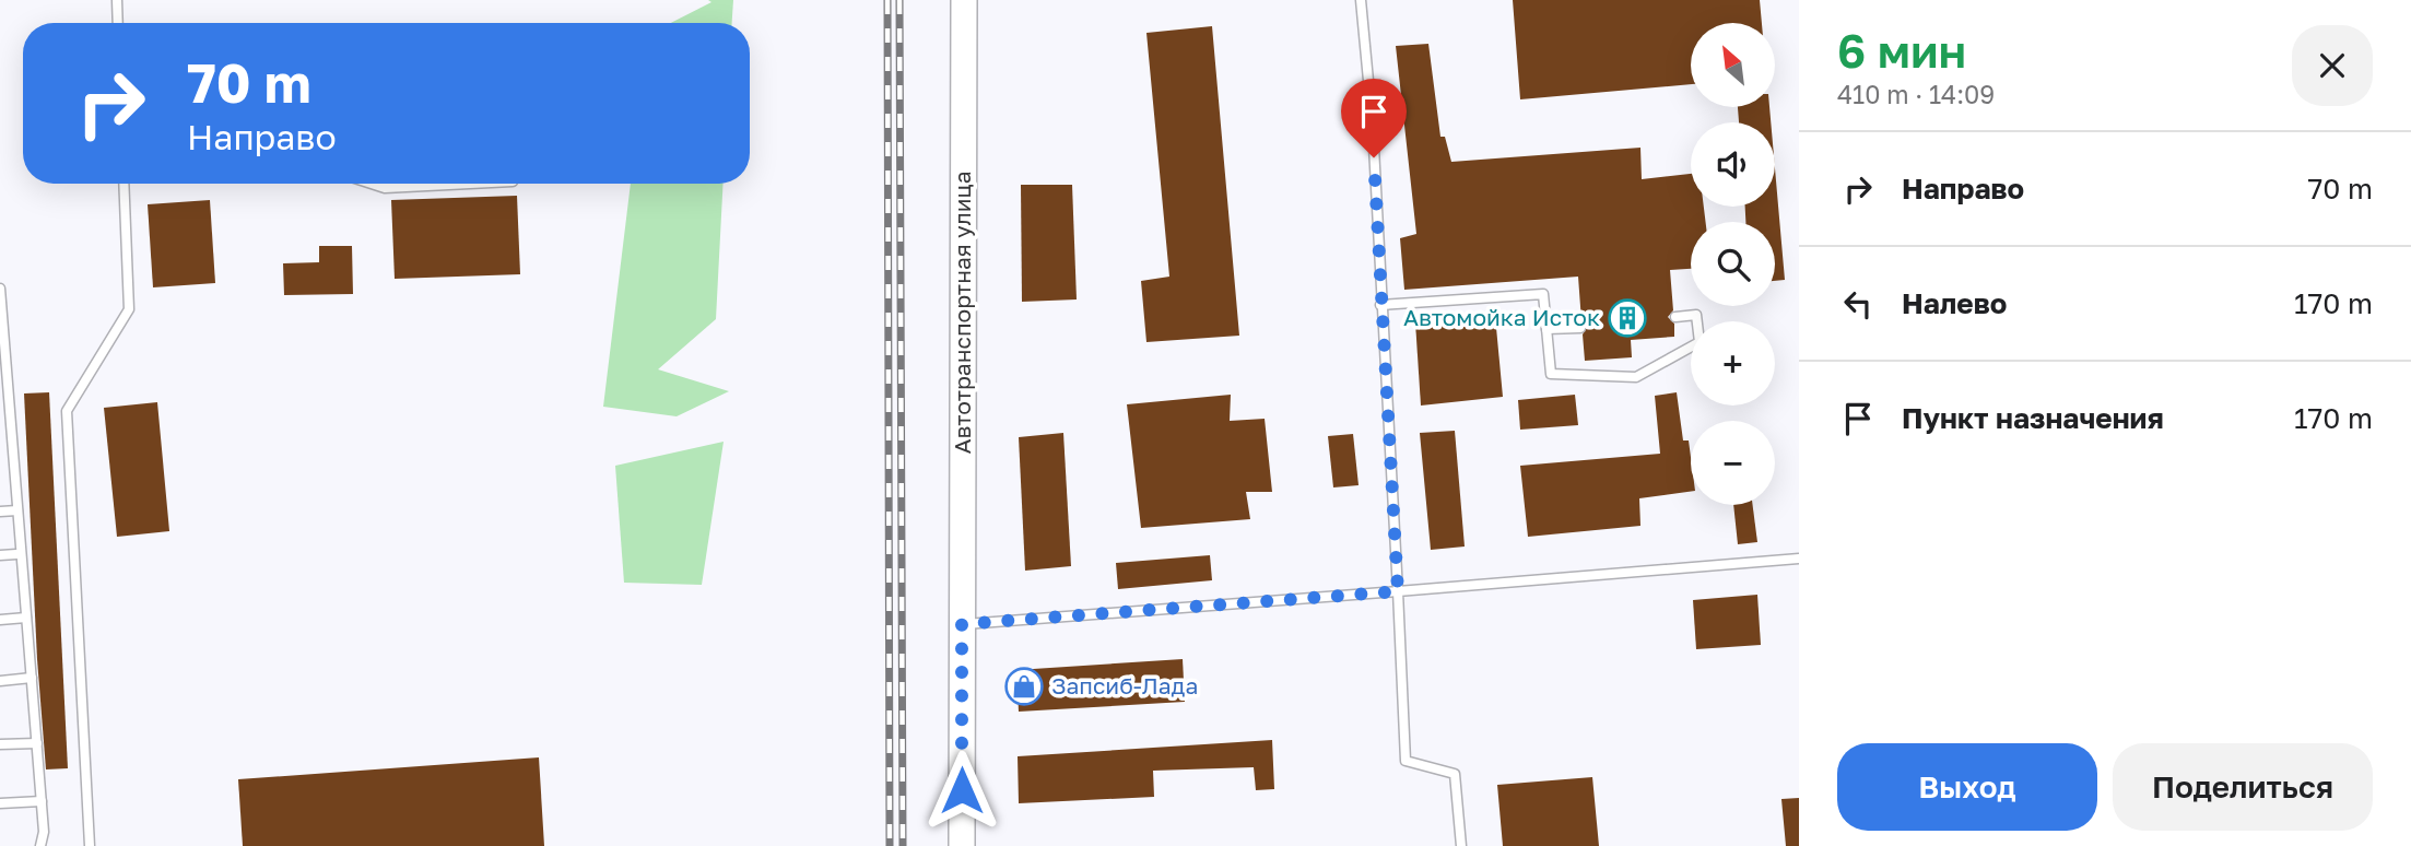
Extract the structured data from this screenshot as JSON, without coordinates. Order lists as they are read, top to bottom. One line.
{"streets":{"main road":["Автотранспортная улица"]},"places":{"building":["Автомойка Исток"],"shop":["Запсиб-Лада"]},"north":"top left","page":{"heading":["6 мин","410 m · 14:09"],"map_buttons":["+","−"],"turn":["70 m","Направо"],"list":[{"name":"Направо","value":"70 m"},{"name":"Налево","value":"170 m"},{"name":"Пункт назначения","value":"170 m"}],"buttons":["Выход","Поделиться"]}}
